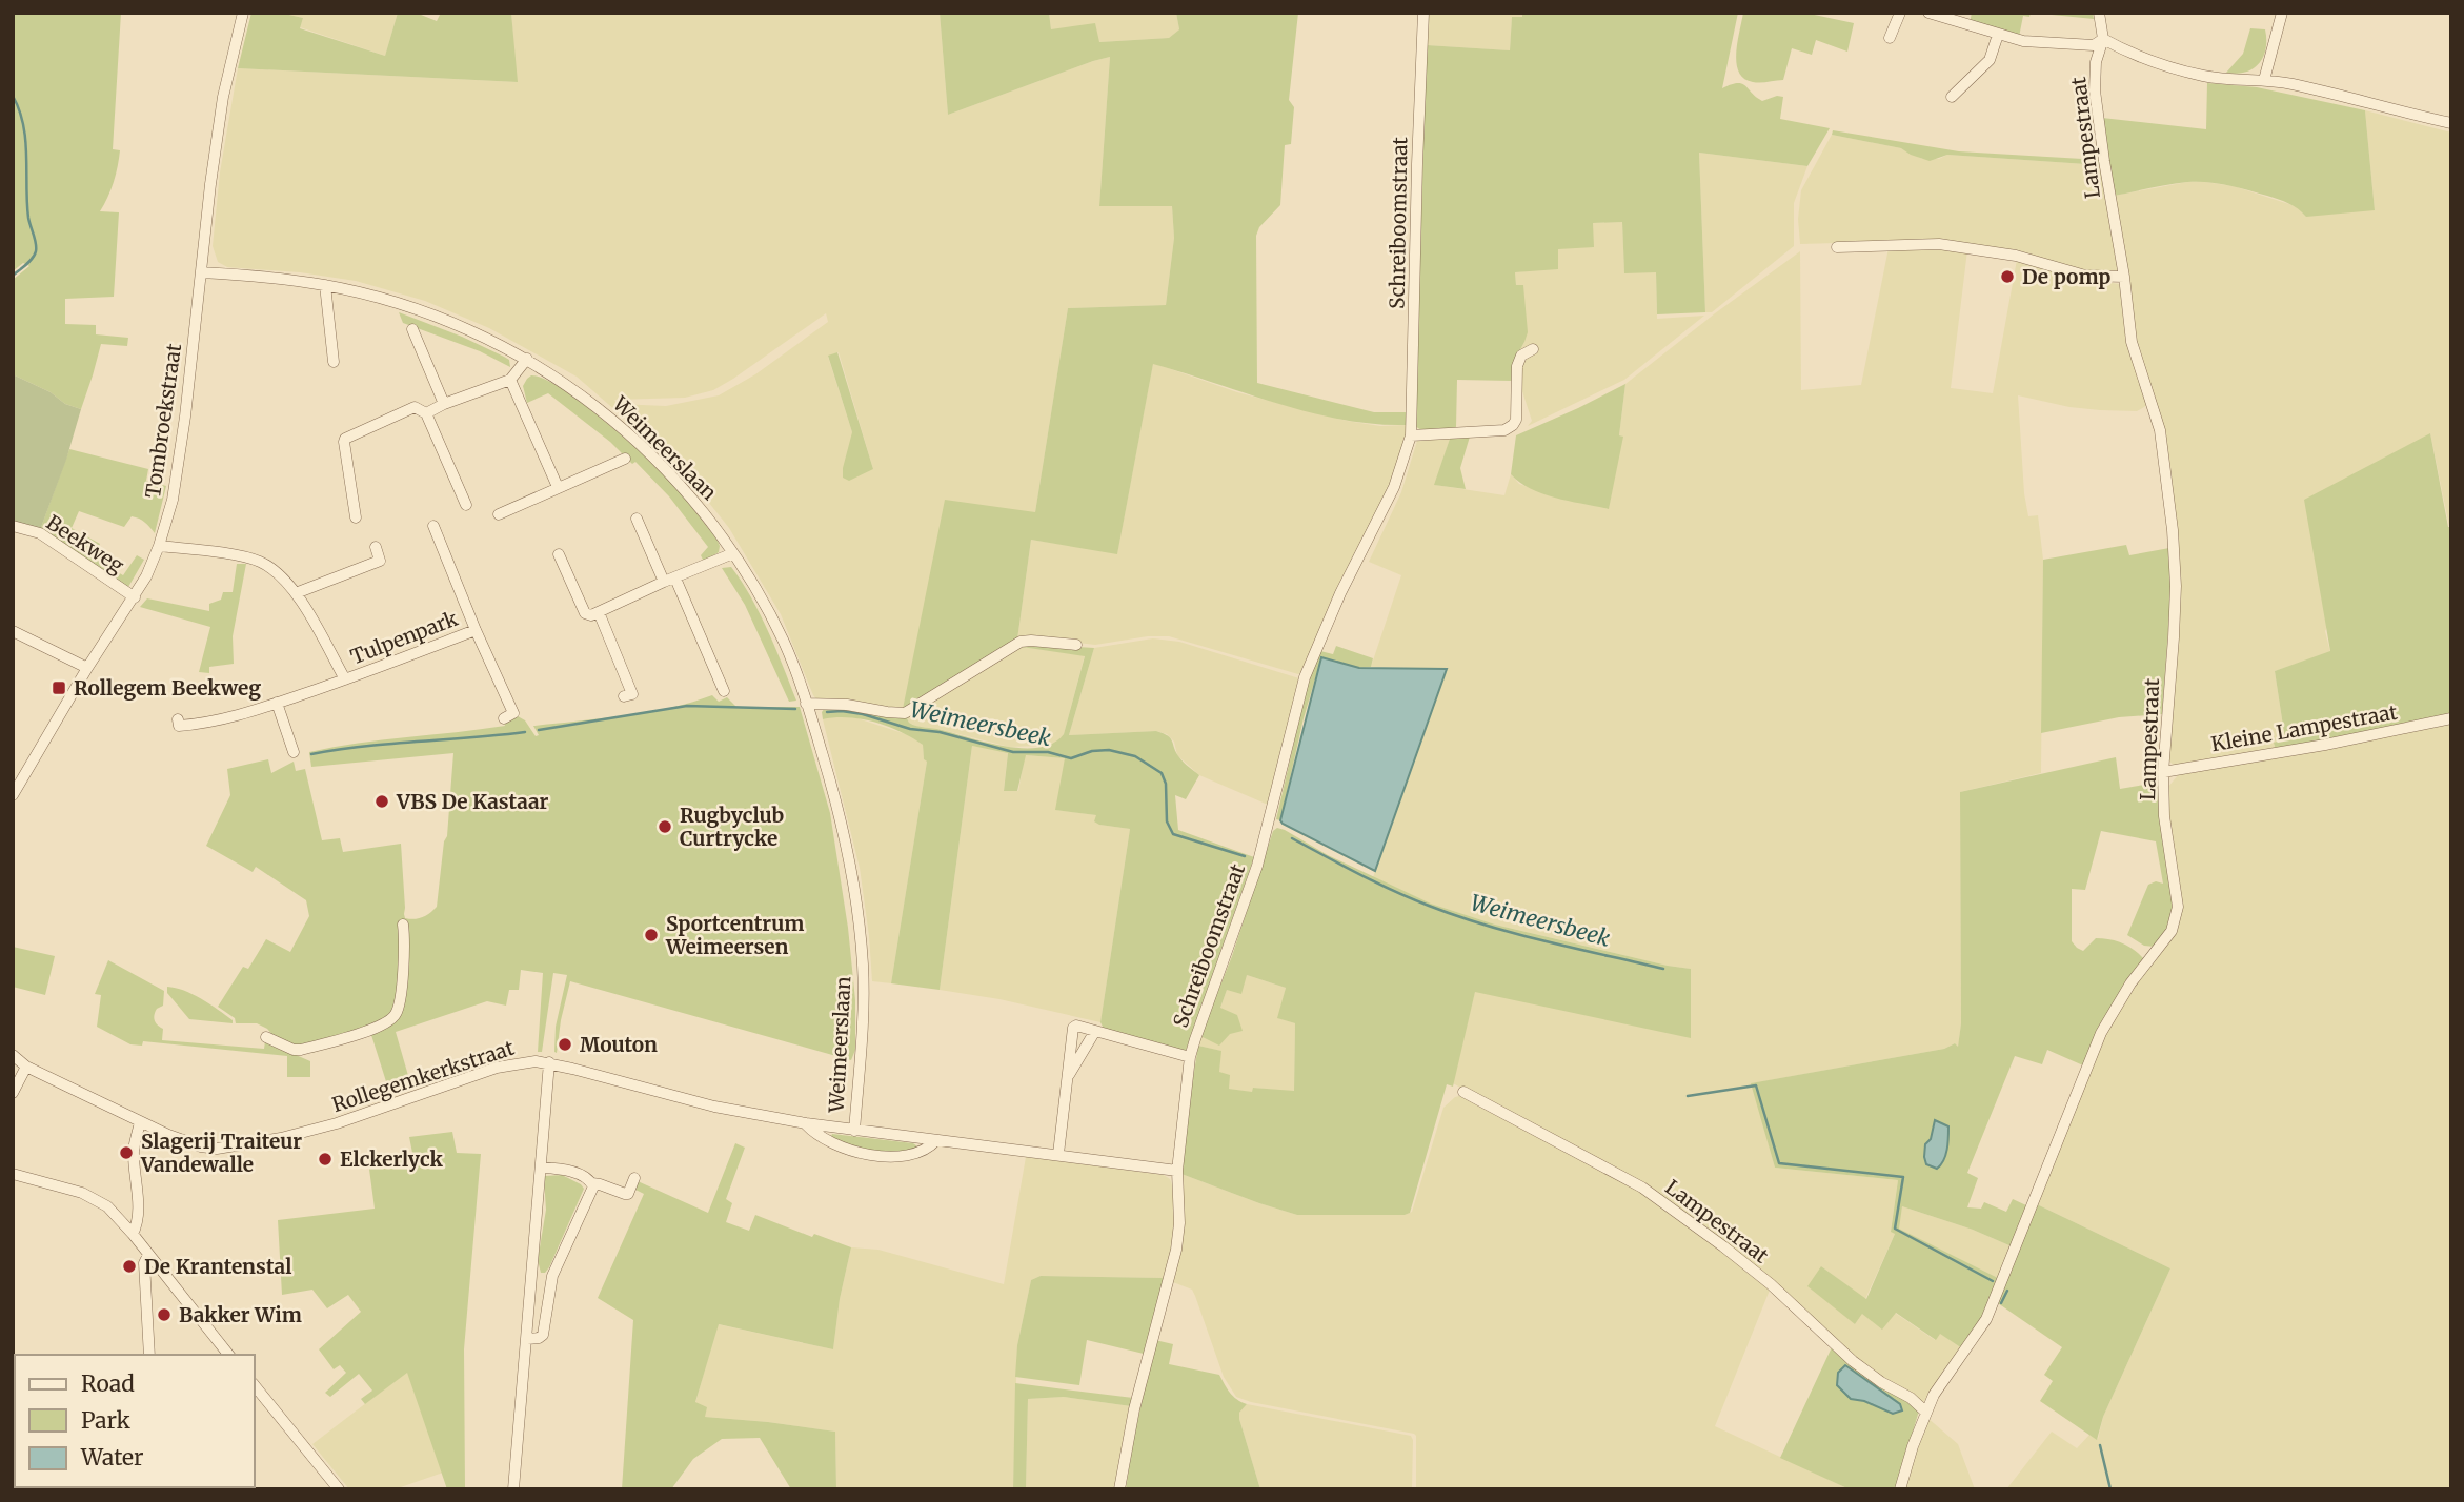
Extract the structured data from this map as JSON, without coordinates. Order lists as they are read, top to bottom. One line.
{"streets":{"street":["Lampestraat","Schreiboomstraat","Tombroekstraat","Weimeerslaan","Beekweg","Tulpenpark","Kleine Lampestraat","Rollegemkerkstraat"]},"crossings":[["Lampestraat","Kleine Lampestraat"],["Schreiboomstraat","Rollegemkerkstraat"],["Tombroekstraat","Weimeerslaan"],["Tombroekstraat","Beekweg"],["Tombroekstraat","Tulpenpark"],["Weimeerslaan","Rollegemkerkstraat"]],"water":["Weimeersbeek"],"places":{"other":["De pomp","VBS De Kastaar","Rugbyclub Curtrycke","Sportcentrum Weimeersen","Mouton","Slagerij Traiteur Vandewalle","Elckerlyck","De Krantenstal","Bakker Wim"],"transit":["Rollegem Beekweg"]},"legend":["Road","Park","Water"]}
